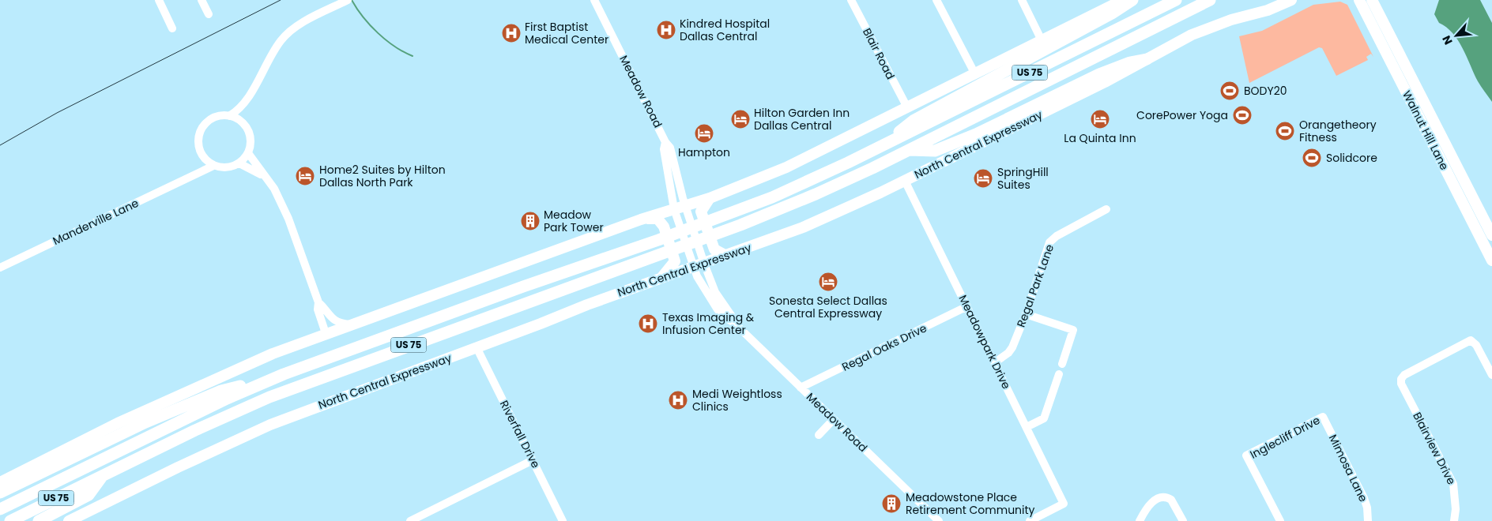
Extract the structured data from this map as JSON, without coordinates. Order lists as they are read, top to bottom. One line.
{"streets":{"highway":["US 75","North Central Expressway"],"main road":["Walnut Hill Lane"],"street":["Blair Road","Meadow Road","Manderville Lane","Regal Park Lane","Meadowpark Drive","Regal Oaks Drive","Riverfall Drive","Inglecliff Drive","Blairview Drive","Mimosa Lane"]},"crossings":[["Meadow Road","North Central Expressway"],["Meadow Road","Regal Oaks Drive"],["North Central Expressway","Meadowpark Drive"],["North Central Expressway","Riverfall Drive"],["Regal Park Lane","Meadowpark Drive"],["Meadowpark Drive","Regal Oaks Drive"],["Inglecliff Drive","Mimosa Lane"]],"places":{"hospital":["Kindred Hospital Dallas Central","First Baptist Medical Center","Texas Imaging & Infusion Center","Medi Weightloss Clinics"],"sports":["BODY20","CorePower Yoga","Orangetheory Fitness","Solidcore"],"hotel":["Hilton Garden Inn Dallas Central","La Quinta Inn","Hampton","Home2 Suites by Hilton Dallas North Park","SpringHill Suites","Sonesta Select Dallas Central Expressway"],"building":["Meadow Park Tower","Meadowstone Place Retirement Community"]},"north":"bottom left"}
